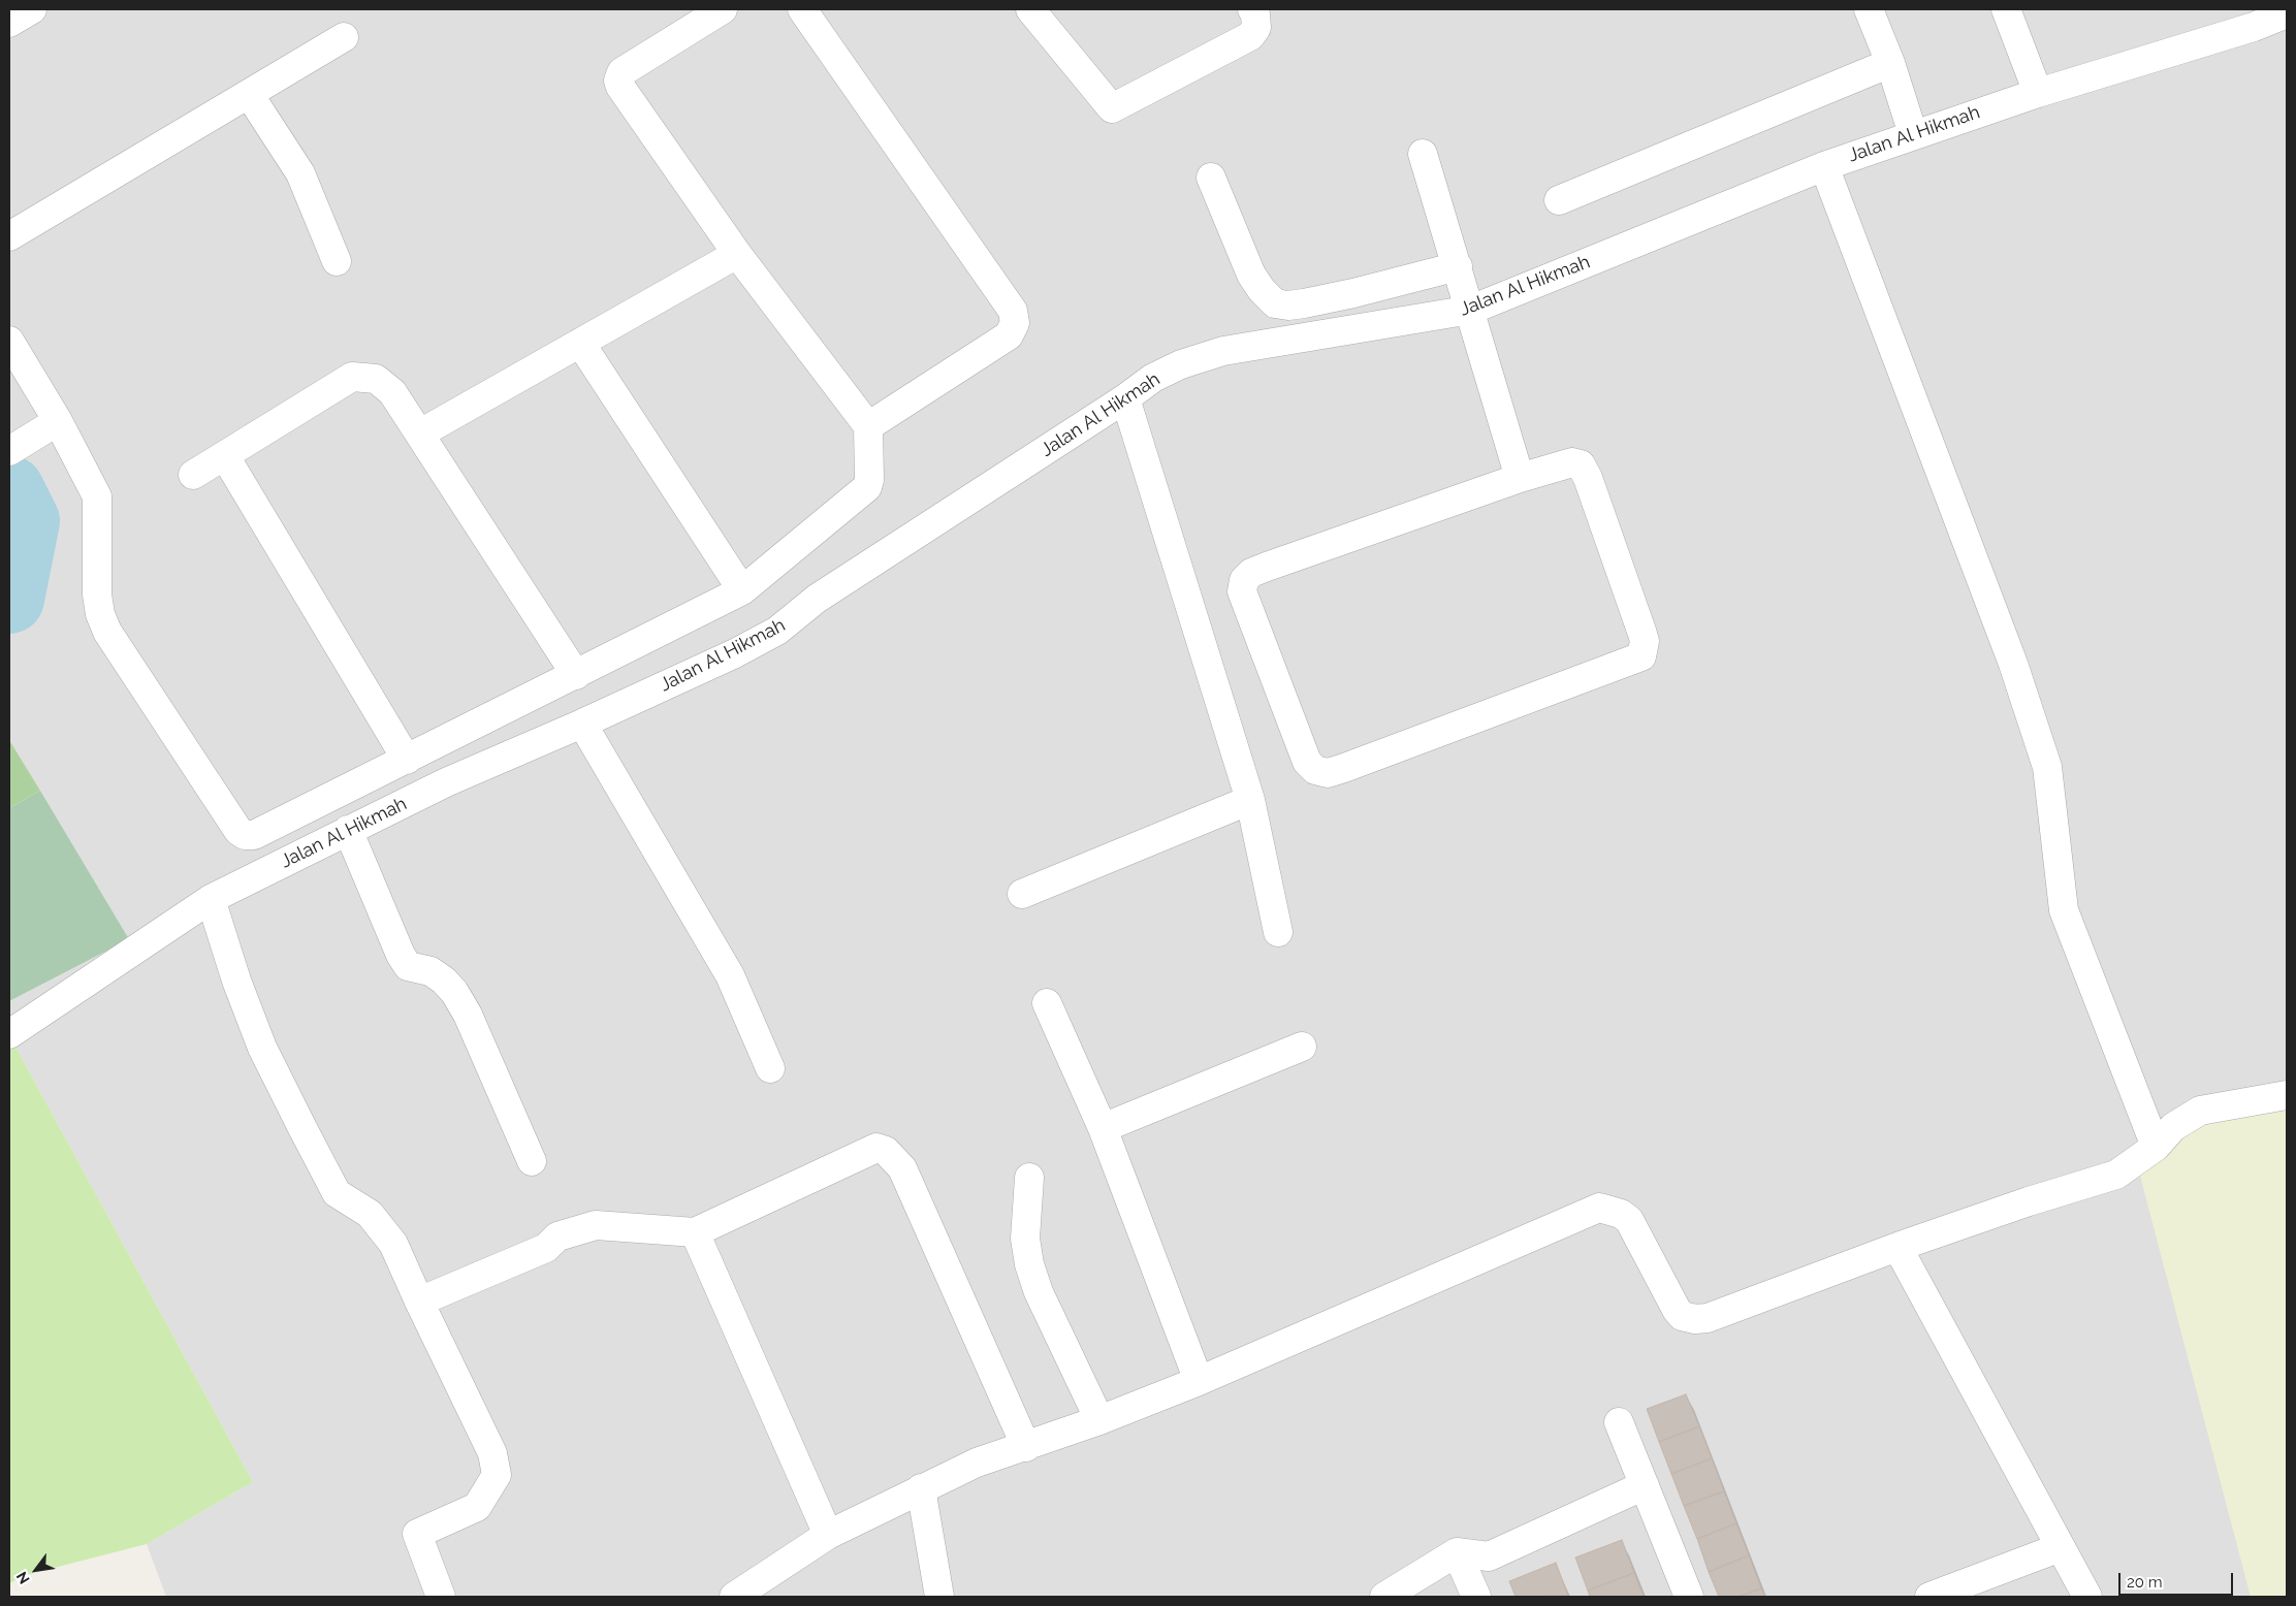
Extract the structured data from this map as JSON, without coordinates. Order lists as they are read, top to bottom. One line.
{"streets":{"street":["Jalan Al Hikmah"]},"scale_bar":"20 m","north":"bottom left"}
